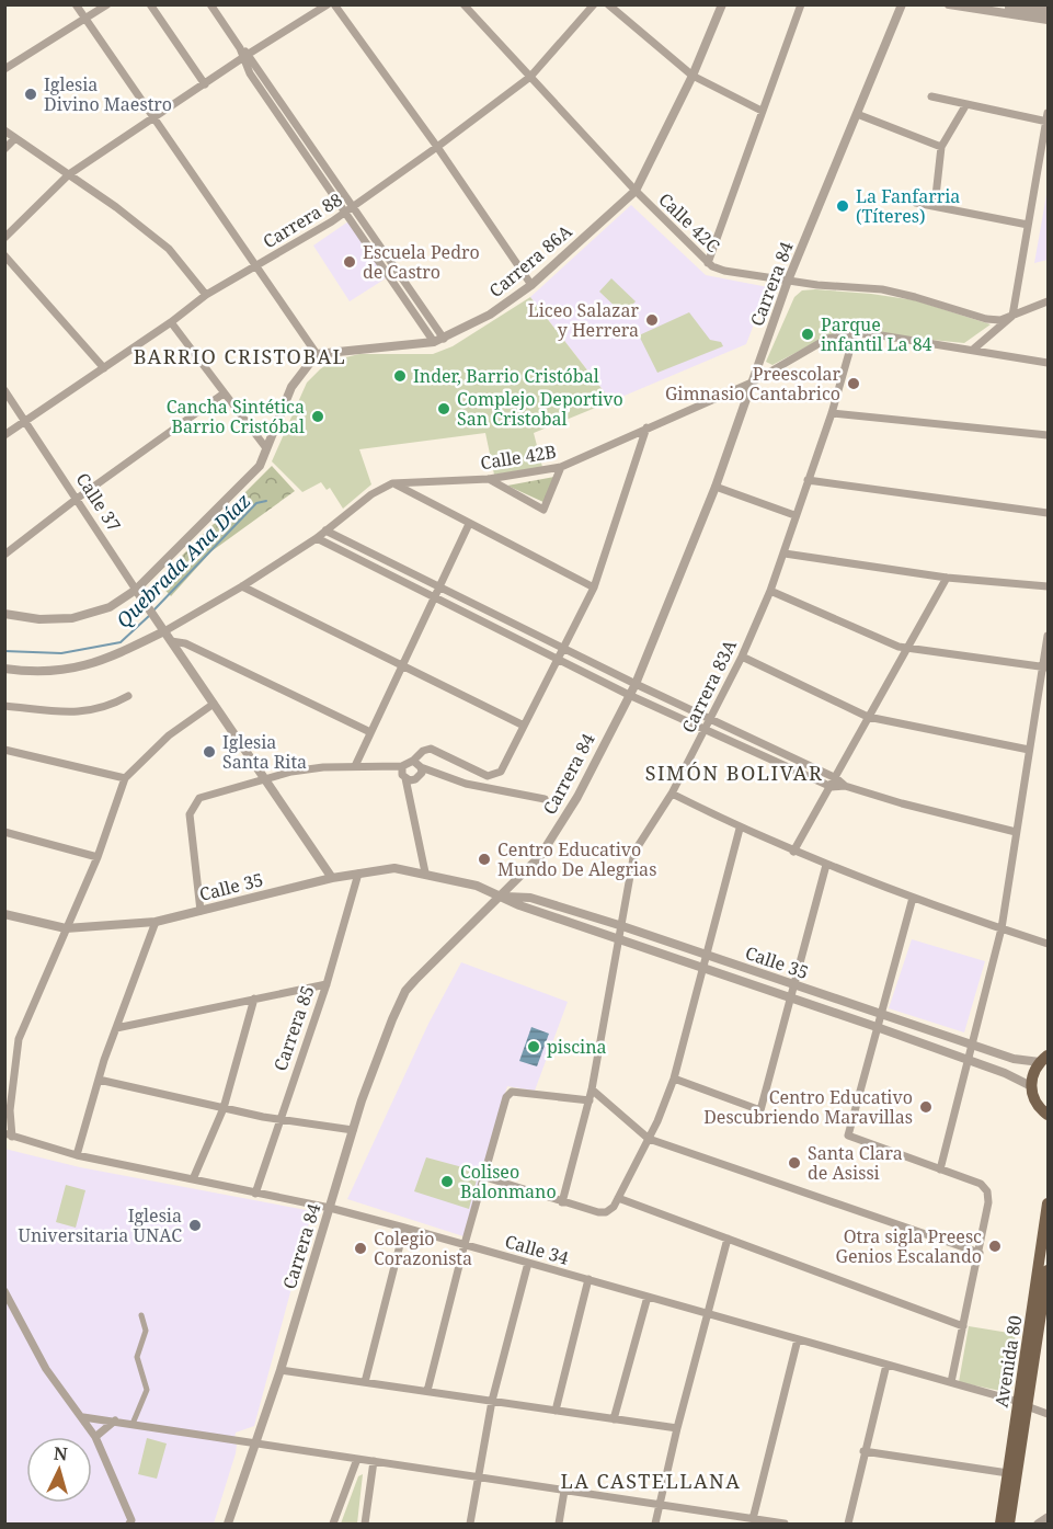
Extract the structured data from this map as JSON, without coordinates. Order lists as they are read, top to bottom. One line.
{"streets":{"main road":["Avenida 80"],"street":["Carrera 88","Calle 42C","Carrera 86A","Carrera 84","Calle 42B","Calle 37","Carrera 83A","Calle 35","Carrera 85","Calle 34"]},"crossings":[["Carrera 88","Calle 42C"],["Carrera 88","Calle 37"],["Calle 42C","Carrera 86A"],["Calle 42C","Carrera 84"],["Carrera 84","Calle 42B"],["Carrera 84","Calle 35"],["Carrera 84","Calle 34"],["Calle 42B","Calle 37"],["Calle 42B","Carrera 83A"],["Carrera 83A","Calle 35"],["Calle 35","Carrera 85"],["Carrera 85","Calle 34"],["Calle 34","Avenida 80"]],"districts":["BARRIO CRISTOBAL","SIMÓN BOLIVAR","LA CASTELLANA"],"water":["Quebrada Ana Díaz"],"places":["Iglesia Divino Maestro","La Fanfarria (Títeres)","Escuela Pedro de Castro","Liceo Salazar y Herrera","Parque infantil La 84","Inder, Barrio Cristóbal","Preescolar Gimnasio Cantabrico","Complejo Deportivo San Cristobal","Cancha Sintética Barrio Cristóbal","Iglesia Santa Rita","Centro Educativo Mundo De Alegrias","piscina","Centro Educativo Descubriendo Maravillas","Santa Clara de Asissi","Coliseo Balonmano","Iglesia Universitaria UNAC","Otra sigla Preesc Genios Escalando","Colegio Corazonista"],"north":"top"}
